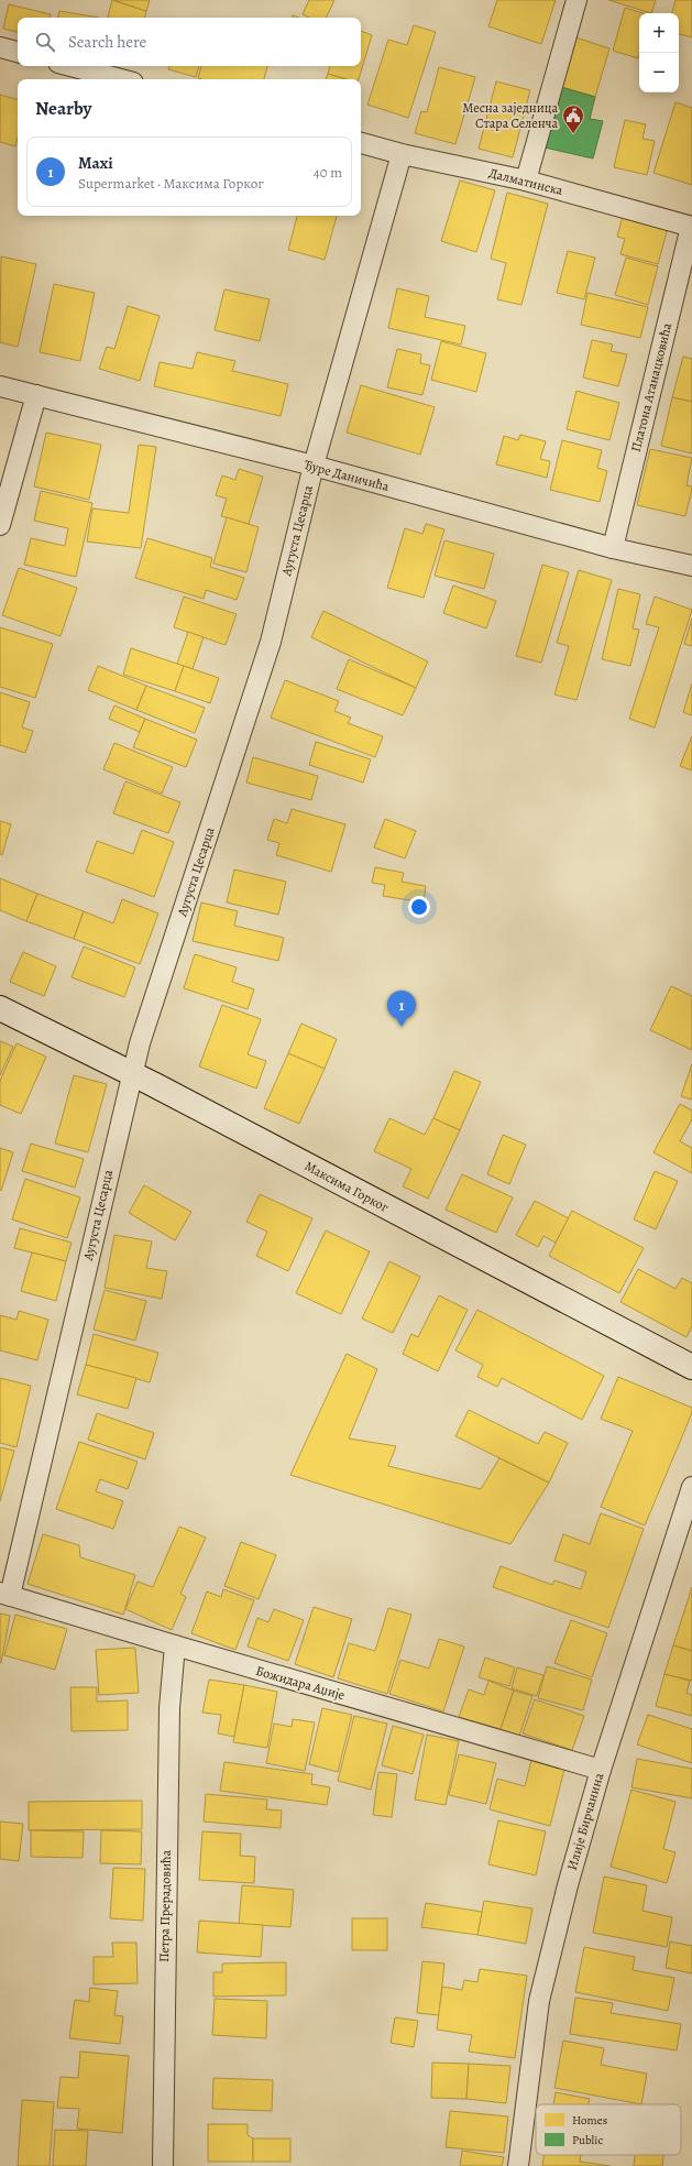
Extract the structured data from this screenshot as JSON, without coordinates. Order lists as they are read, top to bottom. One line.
{"streets":{"street":["Далматинска","Платона Атанацковића","Ђуре Даничића","Аугуста Цесарца","Максима Горког","Божидара Аџије","Илије Бирчанина","Петра Прерадовића"]},"crossings":[["Далматинска","Платона Атанацковића"],["Далматинска","Аугуста Цесарца"],["Платона Атанацковића","Ђуре Даничића"],["Ђуре Даничића","Аугуста Цесарца"],["Аугуста Цесарца","Максима Горког"],["Аугуста Цесарца","Божидара Аџије"],["Божидара Аџије","Илије Бирчанина"],["Божидара Аџије","Петра Прерадовића"]],"places":{"public building":["Месна заједница Стара Селенча"]},"legend":["Homes","Public"],"page":{"map_buttons":["+","−"],"search":"Search here","heading":"Nearby","list":[{"mark":"1","name":"Maxi","note":"Supermarket · Максима Горког","value":"40 m"}],"pins":"1"}}
